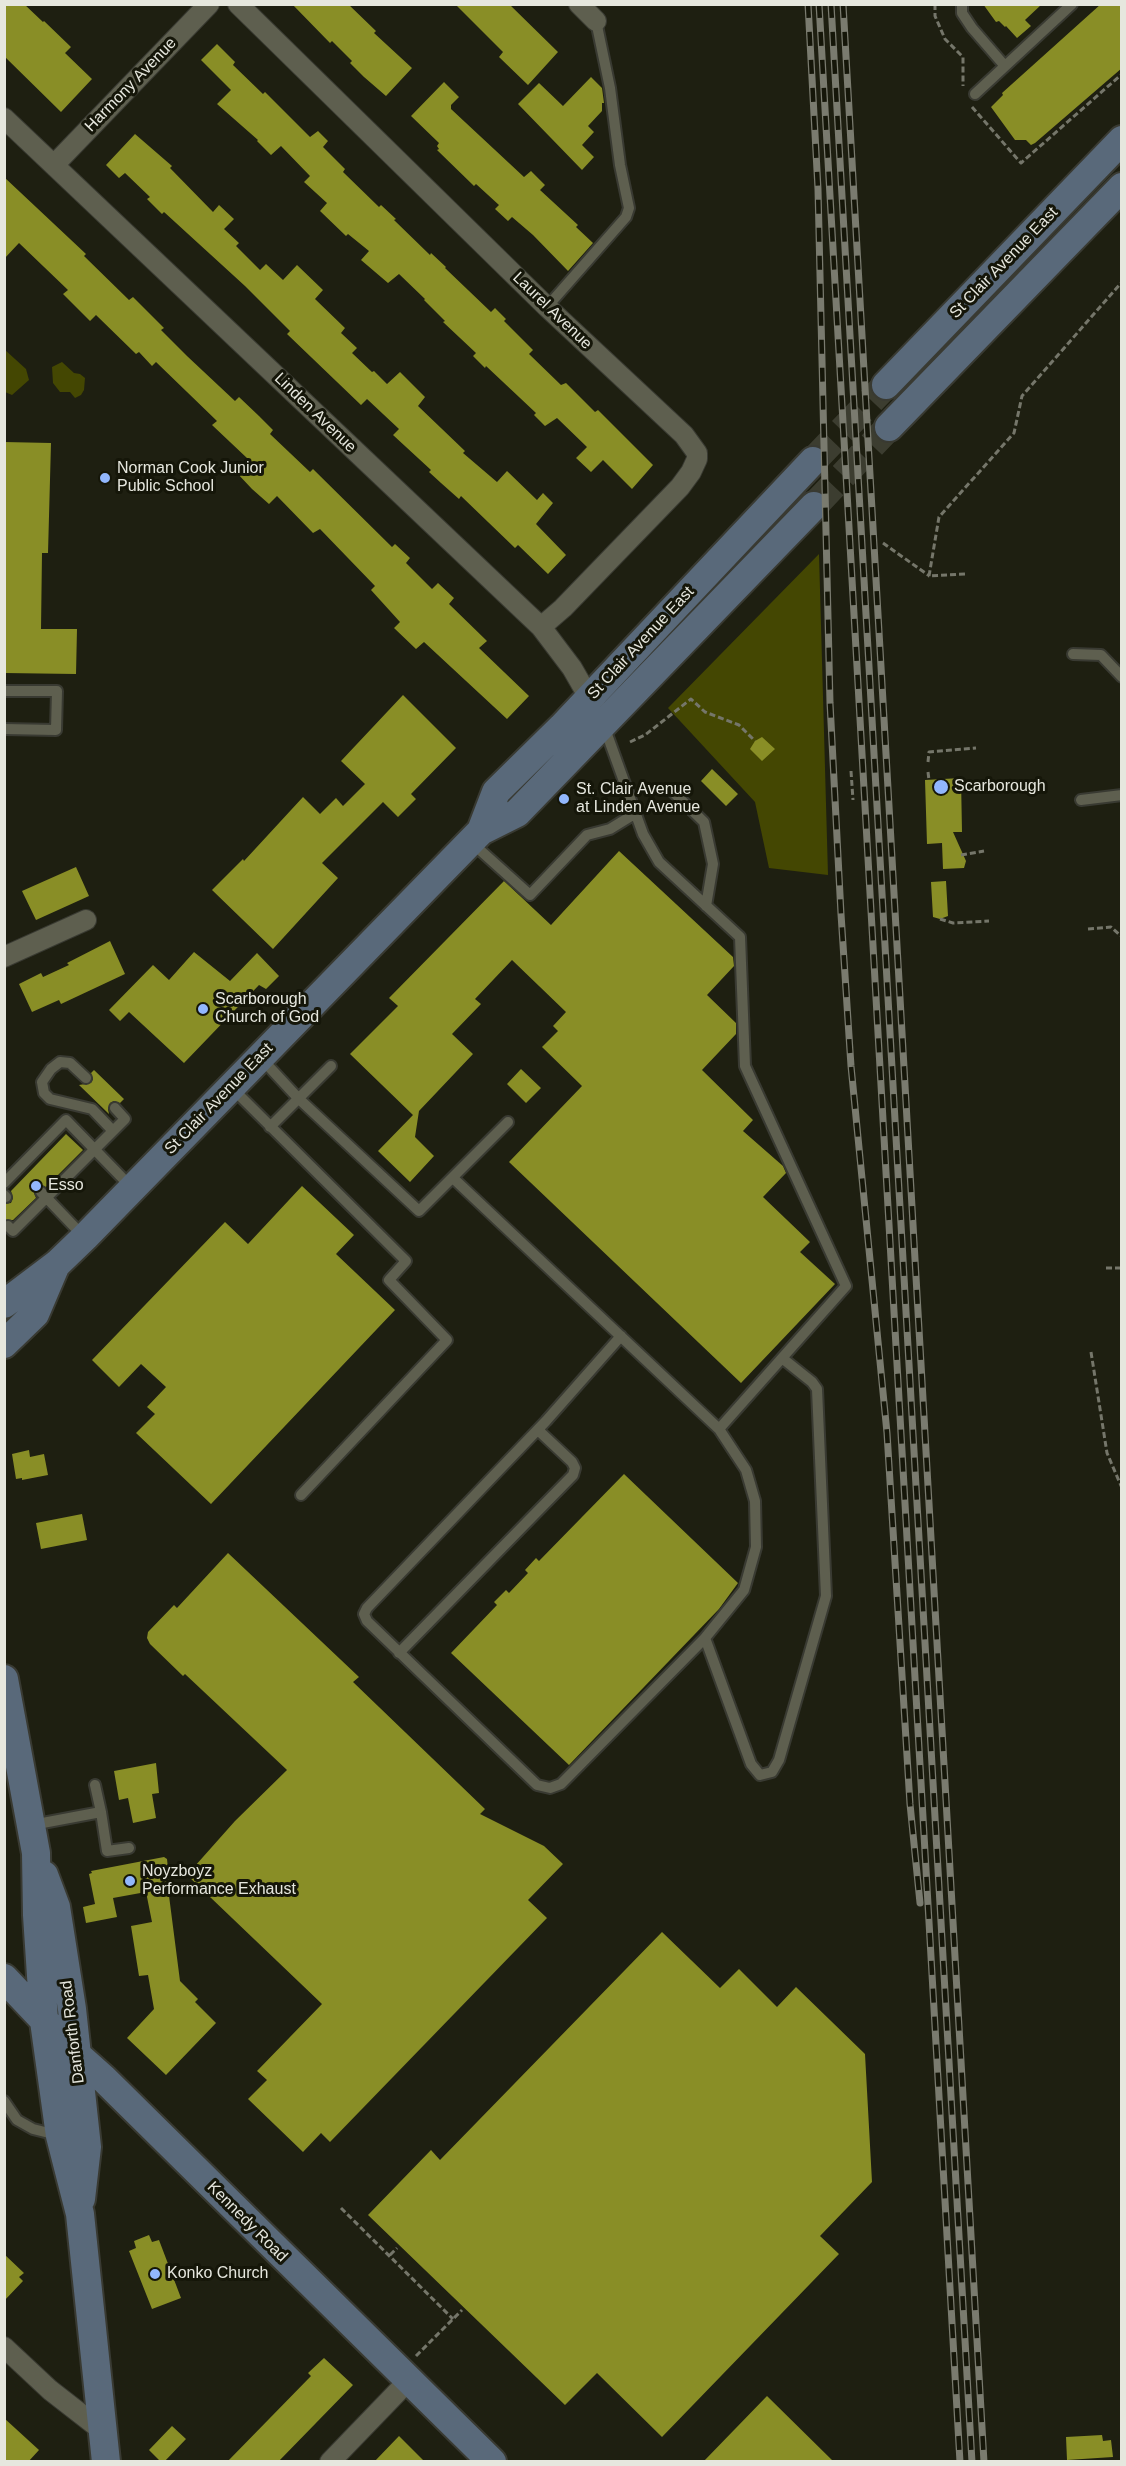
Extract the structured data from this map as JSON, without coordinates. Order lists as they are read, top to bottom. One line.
{"streets":{"main road":["St Clair Avenue East","Danforth Road","Kennedy Road"],"street":["Harmony Avenue","Laurel Avenue","Linden Avenue"]},"crossings":[["Harmony Avenue","Linden Avenue"],["St Clair Avenue East","Linden Avenue"],["Laurel Avenue","Linden Avenue"],["Danforth Road","Kennedy Road"]],"places":["Norman Cook Junior Public School","Scarborough","St. Clair Avenue at Linden Avenue","Scarborough Church of God","Esso","Noyzboyz Performance Exhaust","Konko Church"]}
